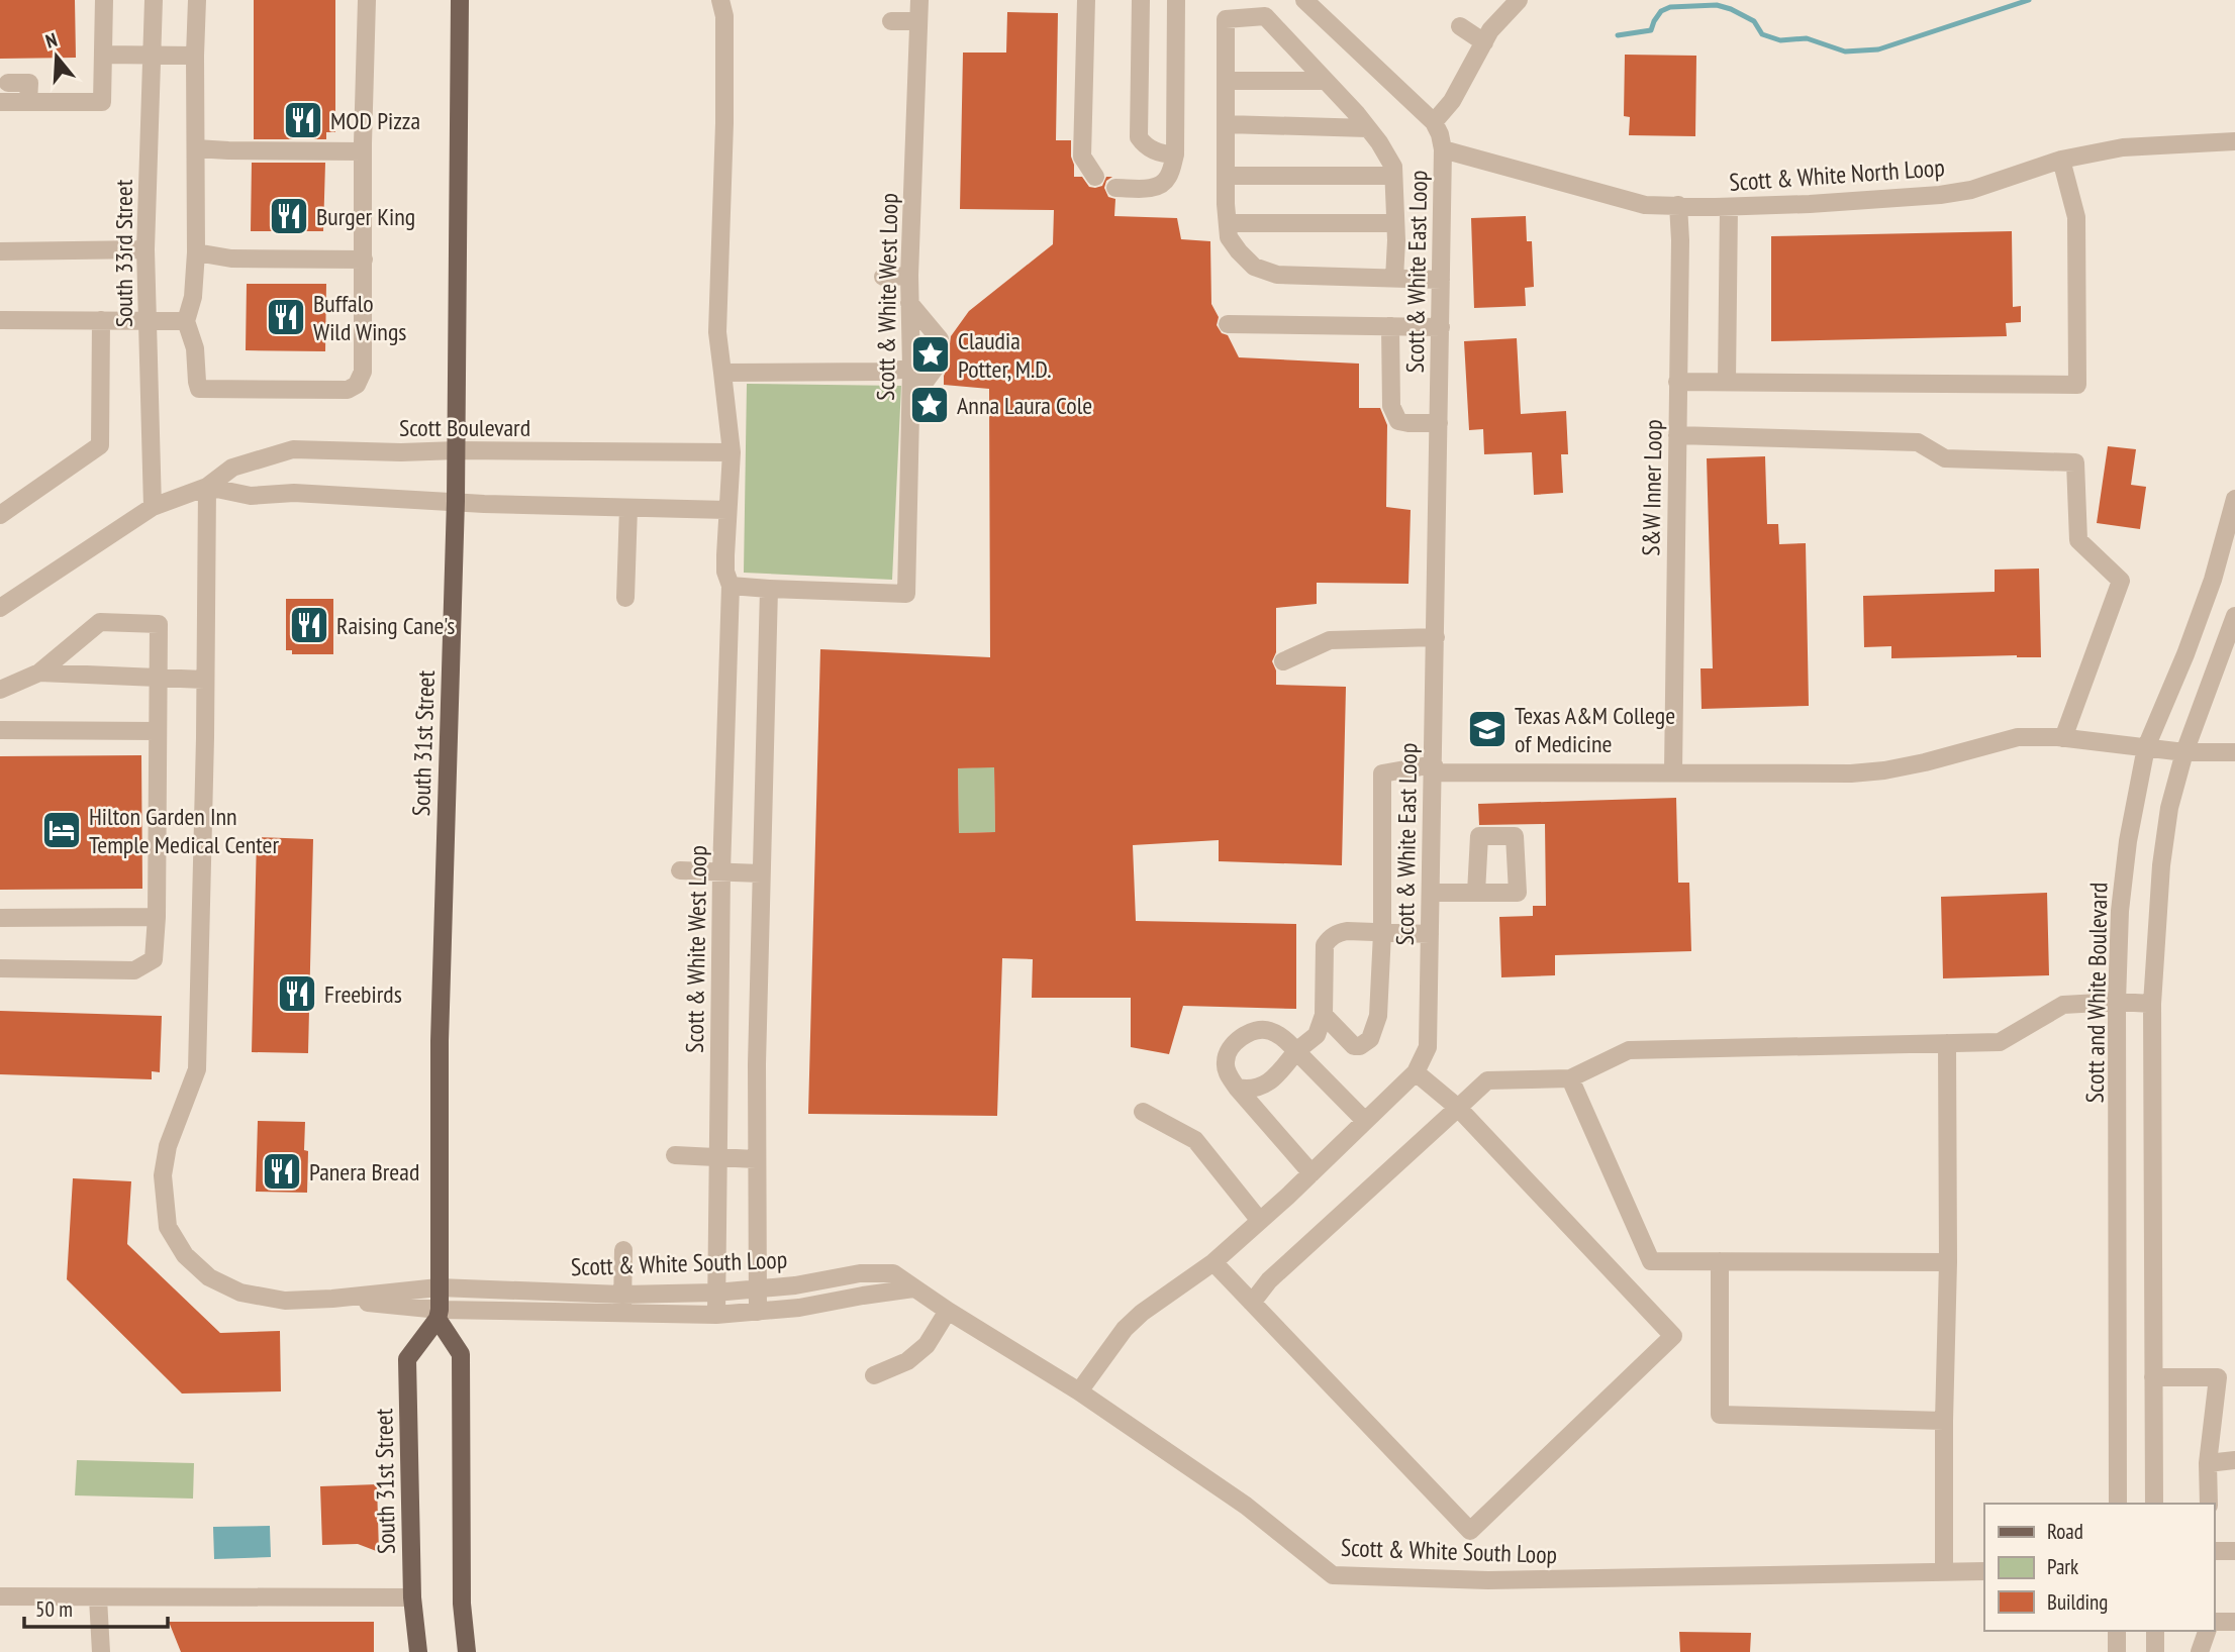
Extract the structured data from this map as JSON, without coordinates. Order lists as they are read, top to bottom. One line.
{"streets":{"main road":["South 31st Street"],"street":["Scott & White North Loop","South 33rd Street","Scott & White East Loop","Scott & White West Loop","Scott Boulevard","S&W Inner Loop","Scott and White Boulevard","Scott & White South Loop"]},"crossings":[["Scott & White North Loop","Scott & White East Loop"],["Scott & White North Loop","S&W Inner Loop"],["South 33rd Street","Scott Boulevard"],["Scott & White East Loop","Scott & White South Loop"],["Scott & White West Loop","Scott Boulevard"],["Scott & White West Loop","Scott & White South Loop"],["Scott Boulevard","South 31st Street"],["South 31st Street","Scott & White South Loop"]],"places":{"restaurant":["MOD Pizza","Burger King","Buffalo Wild Wings","Raising Cane's","Freebirds","Panera Bread"],"place":["Claudia Potter, M.D.","Anna Laura Cole"],"school or university":["Texas A&M College of Medicine"],"hotel":["Hilton Garden Inn Temple Medical Center"]},"legend":["Road","Park","Building"],"scale_bar":"50 m","north":"top"}
